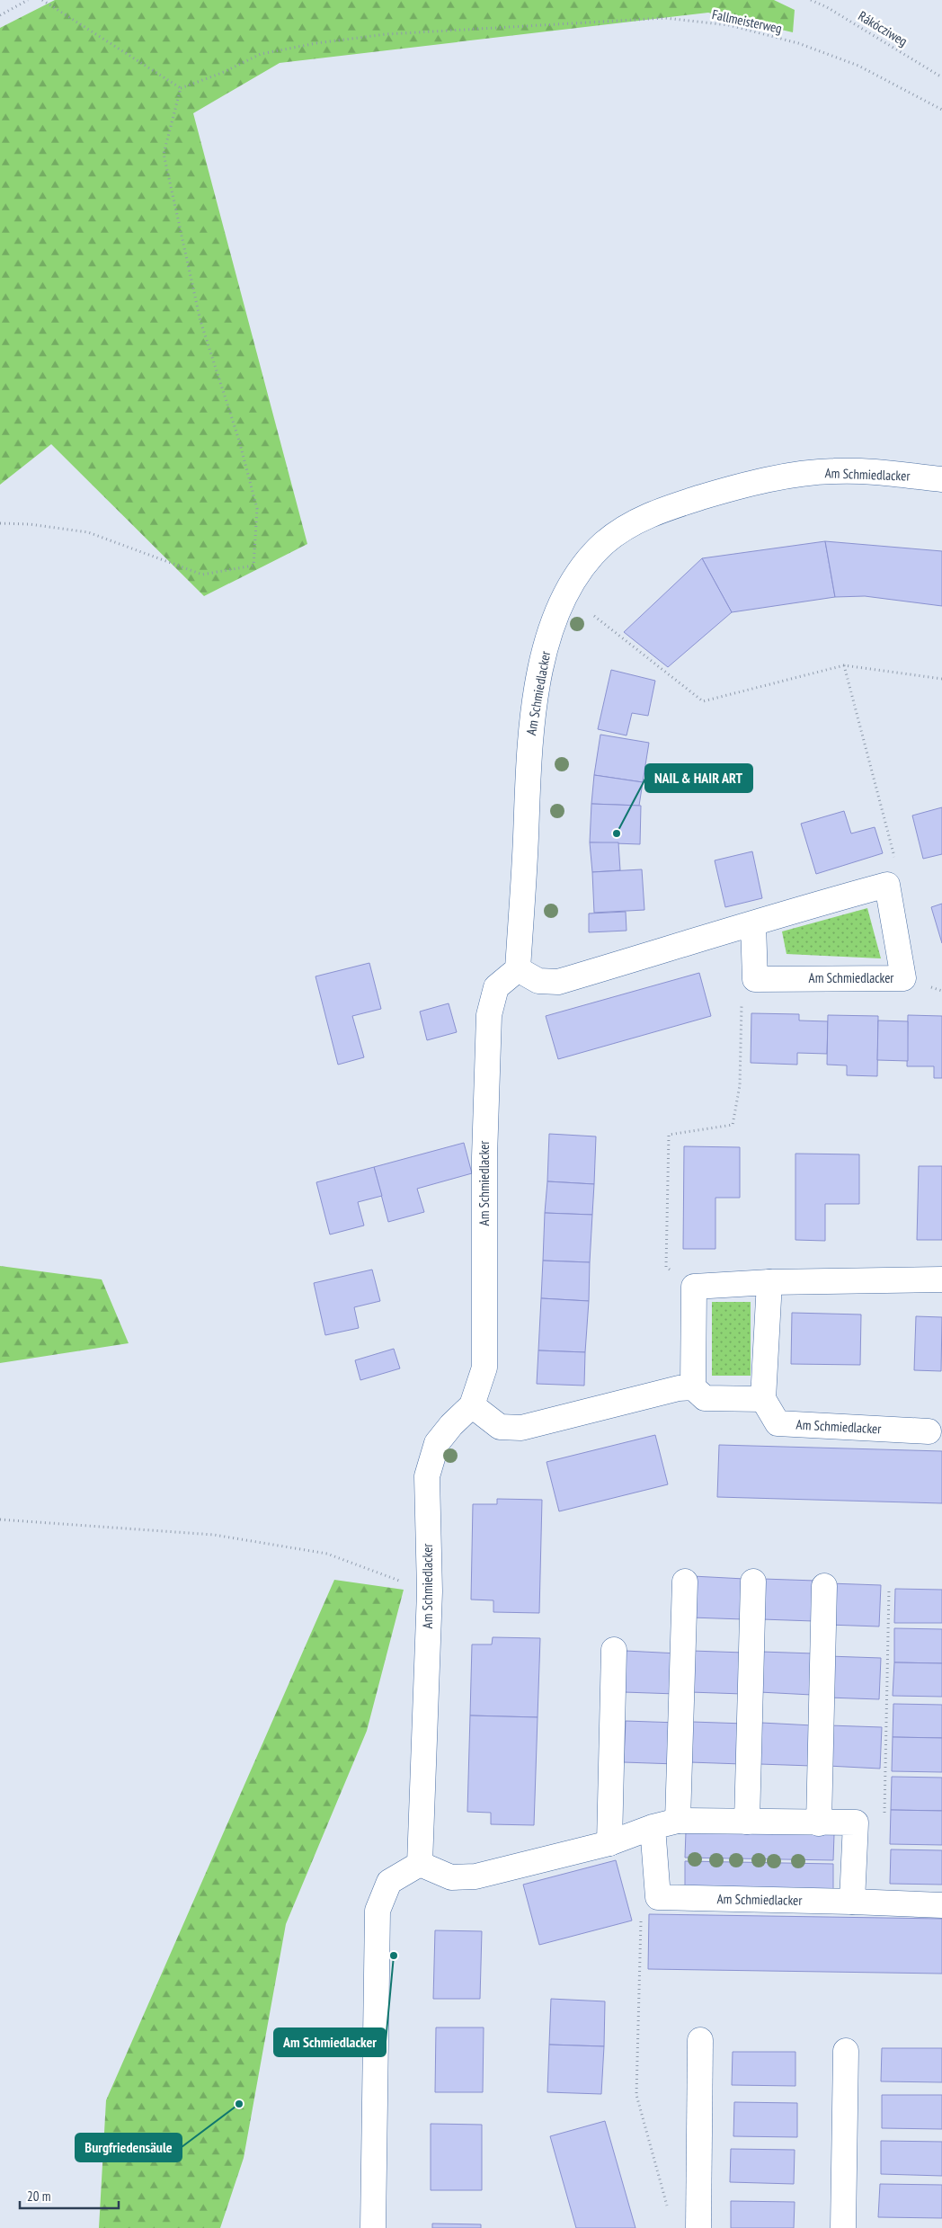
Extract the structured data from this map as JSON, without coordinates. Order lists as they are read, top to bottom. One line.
{"streets":{"street":["Am Schmiedlacker"],"path":["Fallmeisterweg","Rákócziweg"]},"places":["NAIL & HAIR ART","Am Schmiedlacker","Burgfriedensäule"],"scale_bar":"20 m"}
